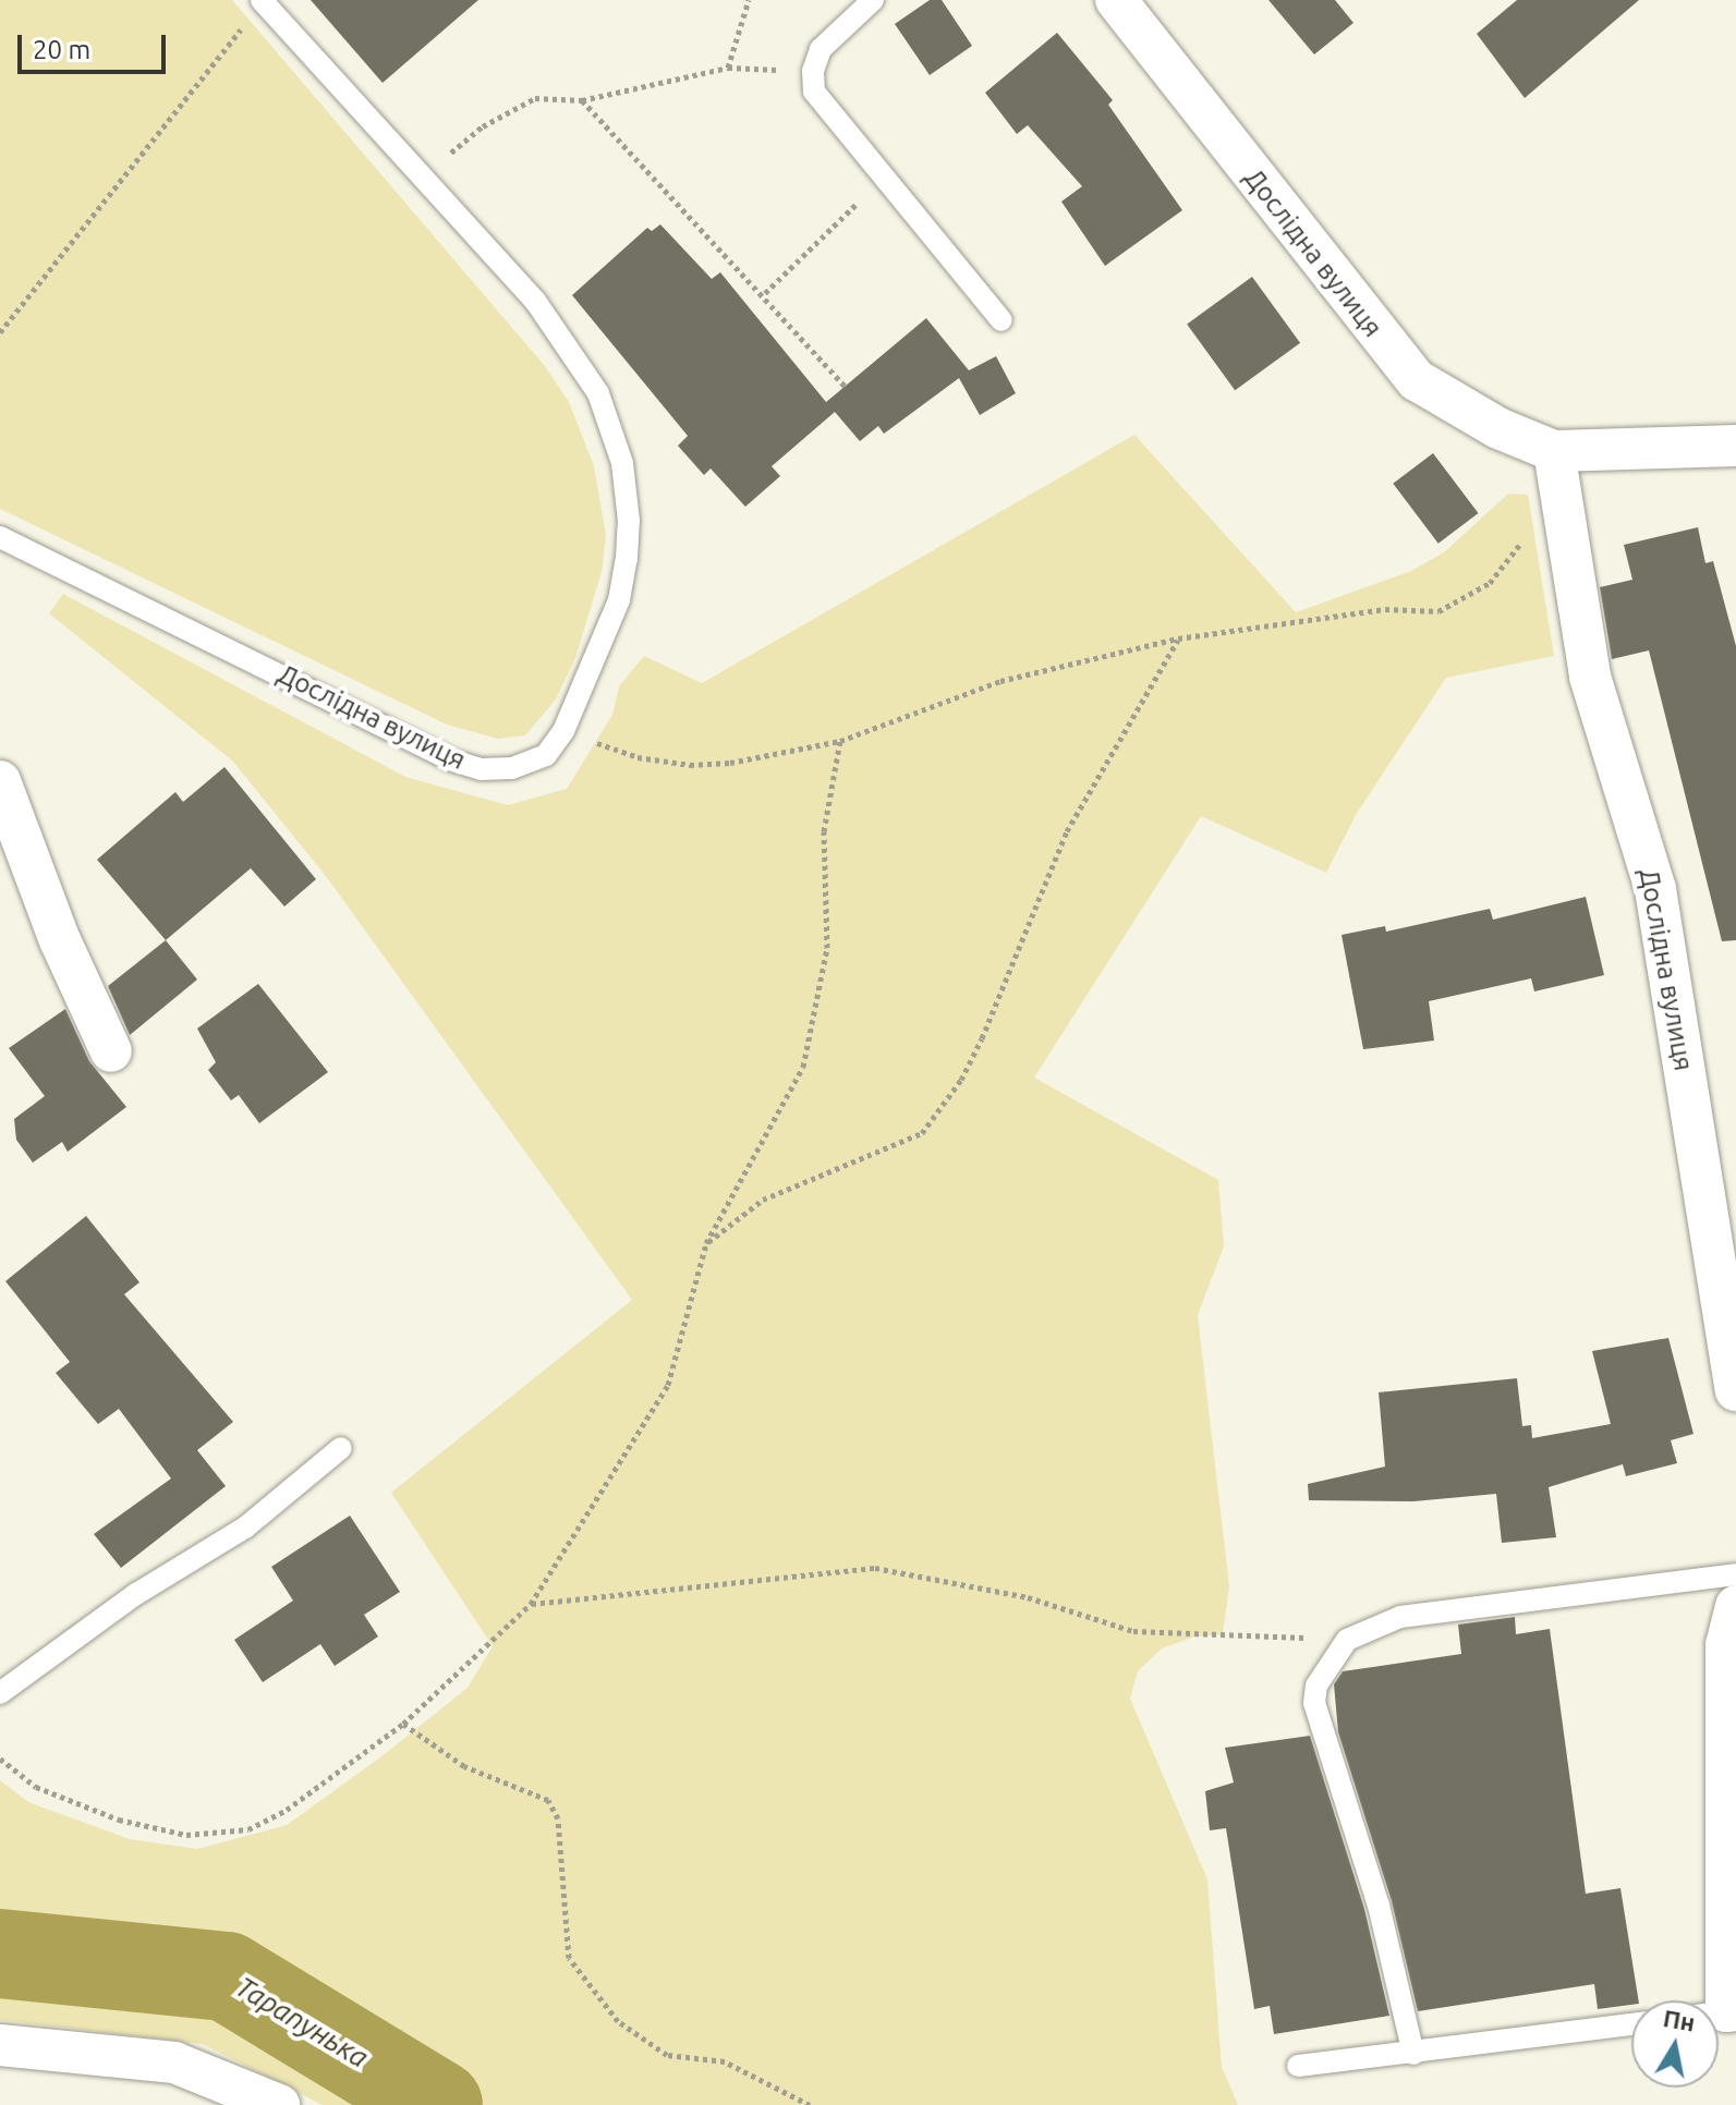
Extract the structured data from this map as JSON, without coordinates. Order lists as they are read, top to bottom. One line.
{"streets":{"street":["Дослідна вулиця"]},"water":["Тарапунька"],"scale_bar":"20 m","north":"top"}
